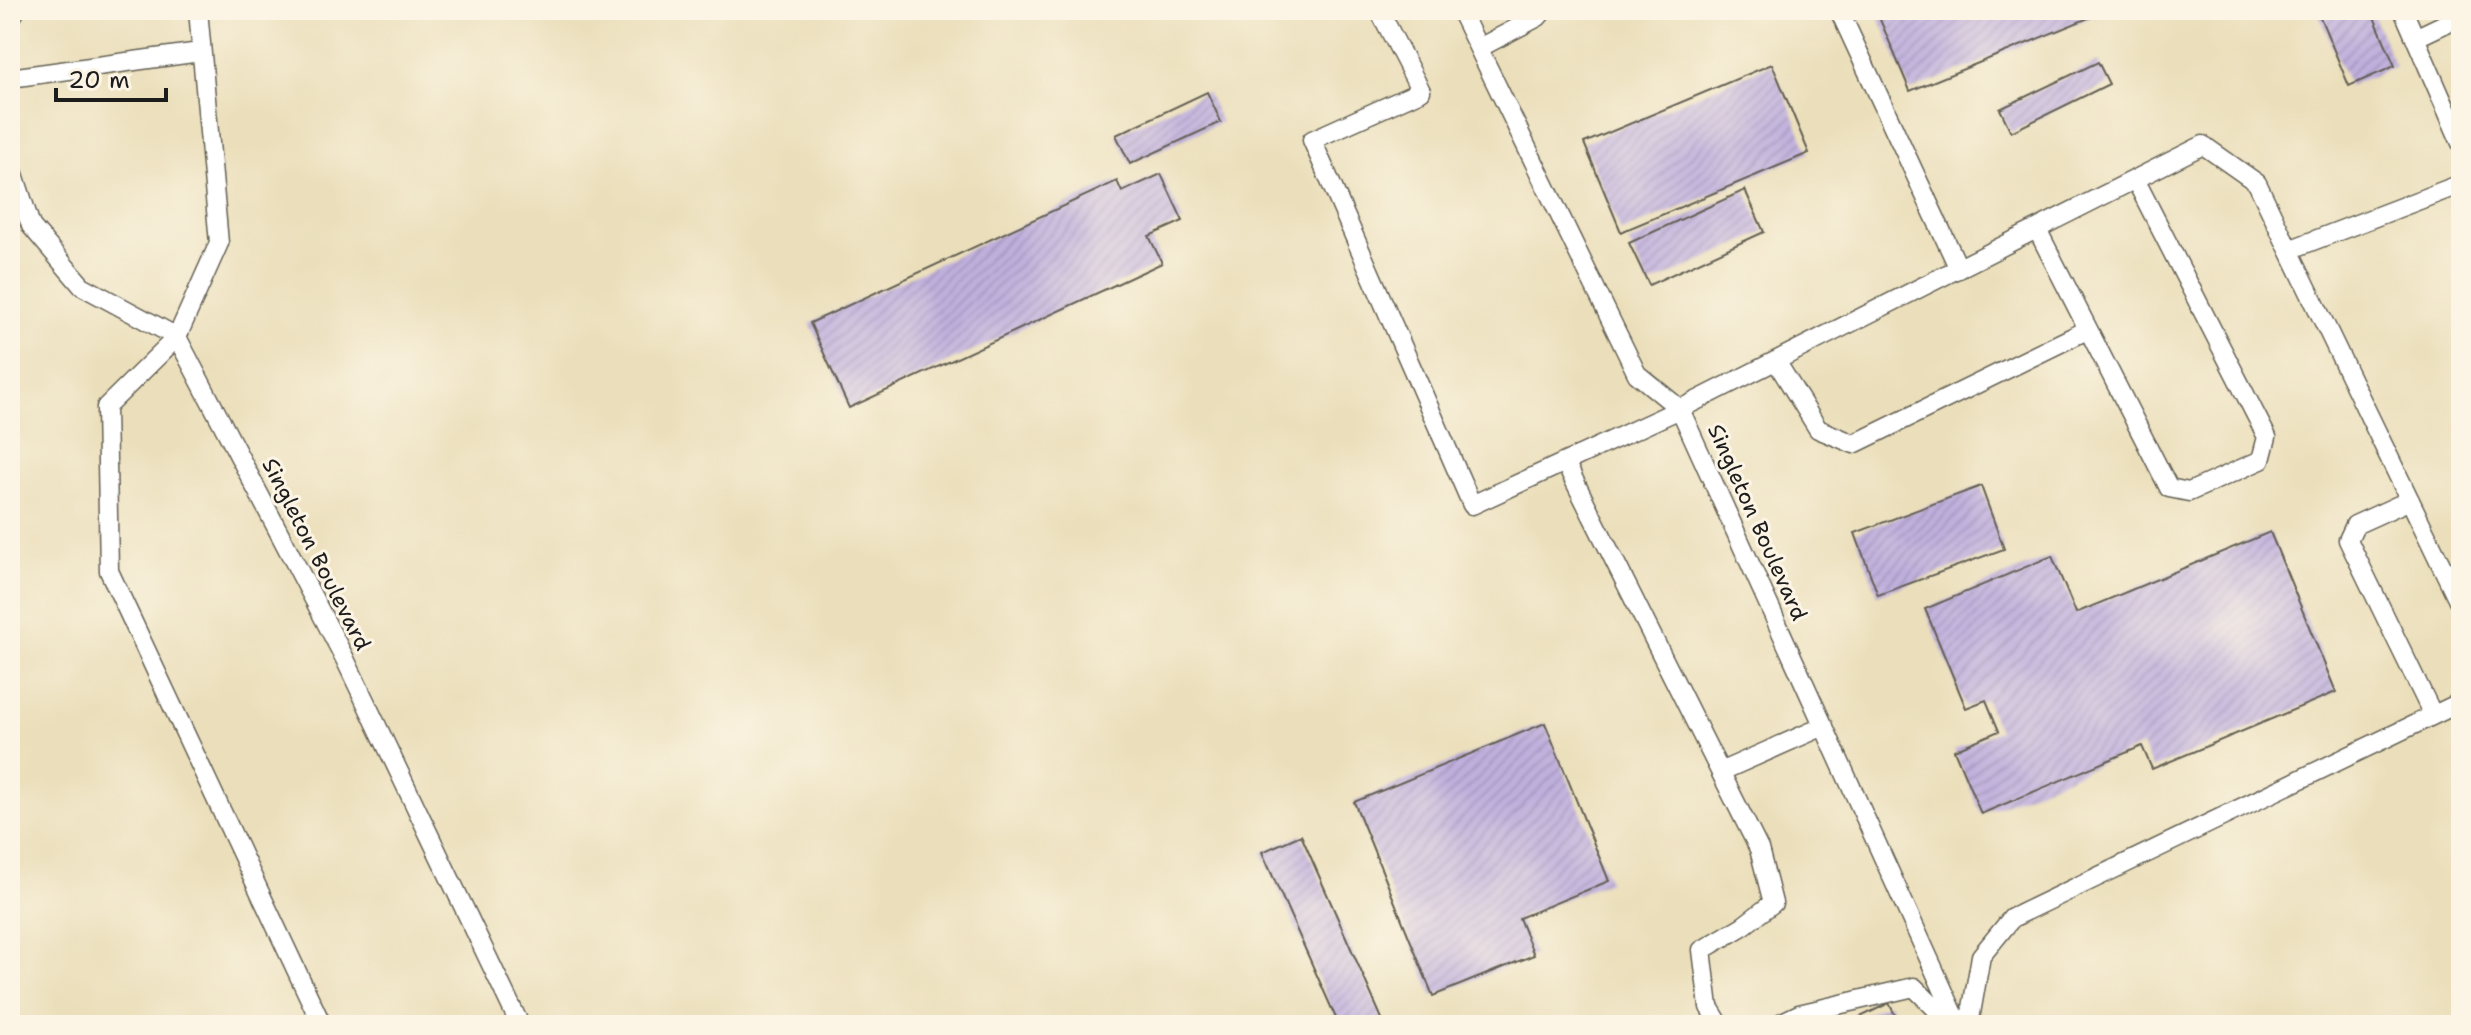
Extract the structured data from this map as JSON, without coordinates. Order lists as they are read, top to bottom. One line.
{"streets":{"lane":["Singleton Boulevard"]},"scale_bar":"20 m"}
